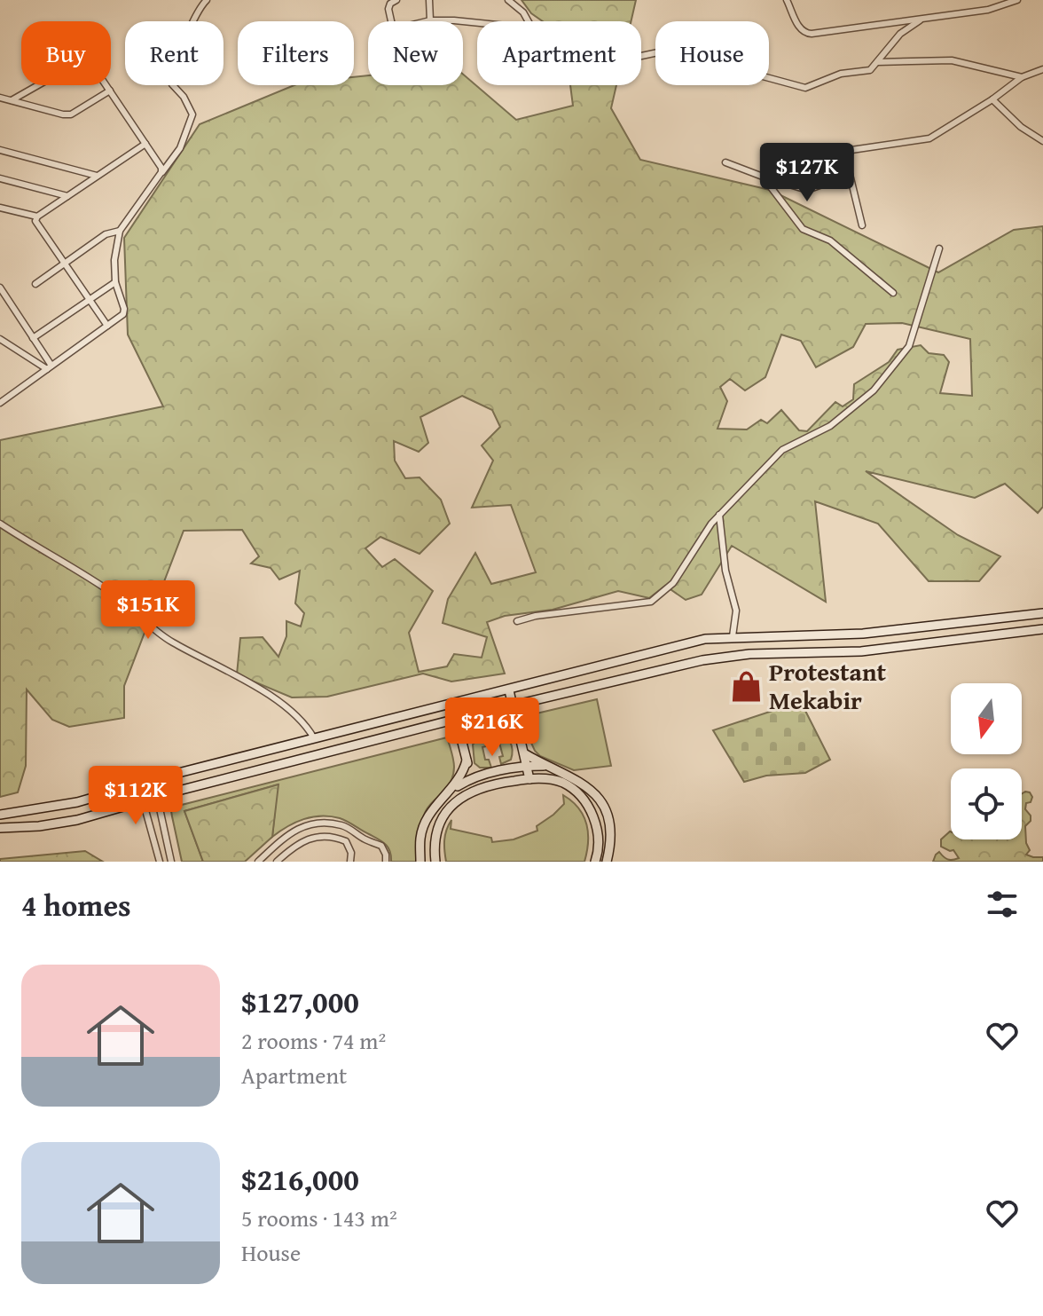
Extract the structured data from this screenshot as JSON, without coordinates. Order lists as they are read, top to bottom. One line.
{"places":{"shop":["Protestant Mekabir"]},"north":"bottom","page":{"chip":["Buy","Rent","Filters","New","Apartment","House"],"price":["$127K","$151K","$216K","$112K"],"heading":"4 homes","list":[{"name":"$127,000","note":"2 rooms · 74 m² · Apartment"},{"name":"$216,000","note":"5 rooms · 143 m² · House"}]}}
